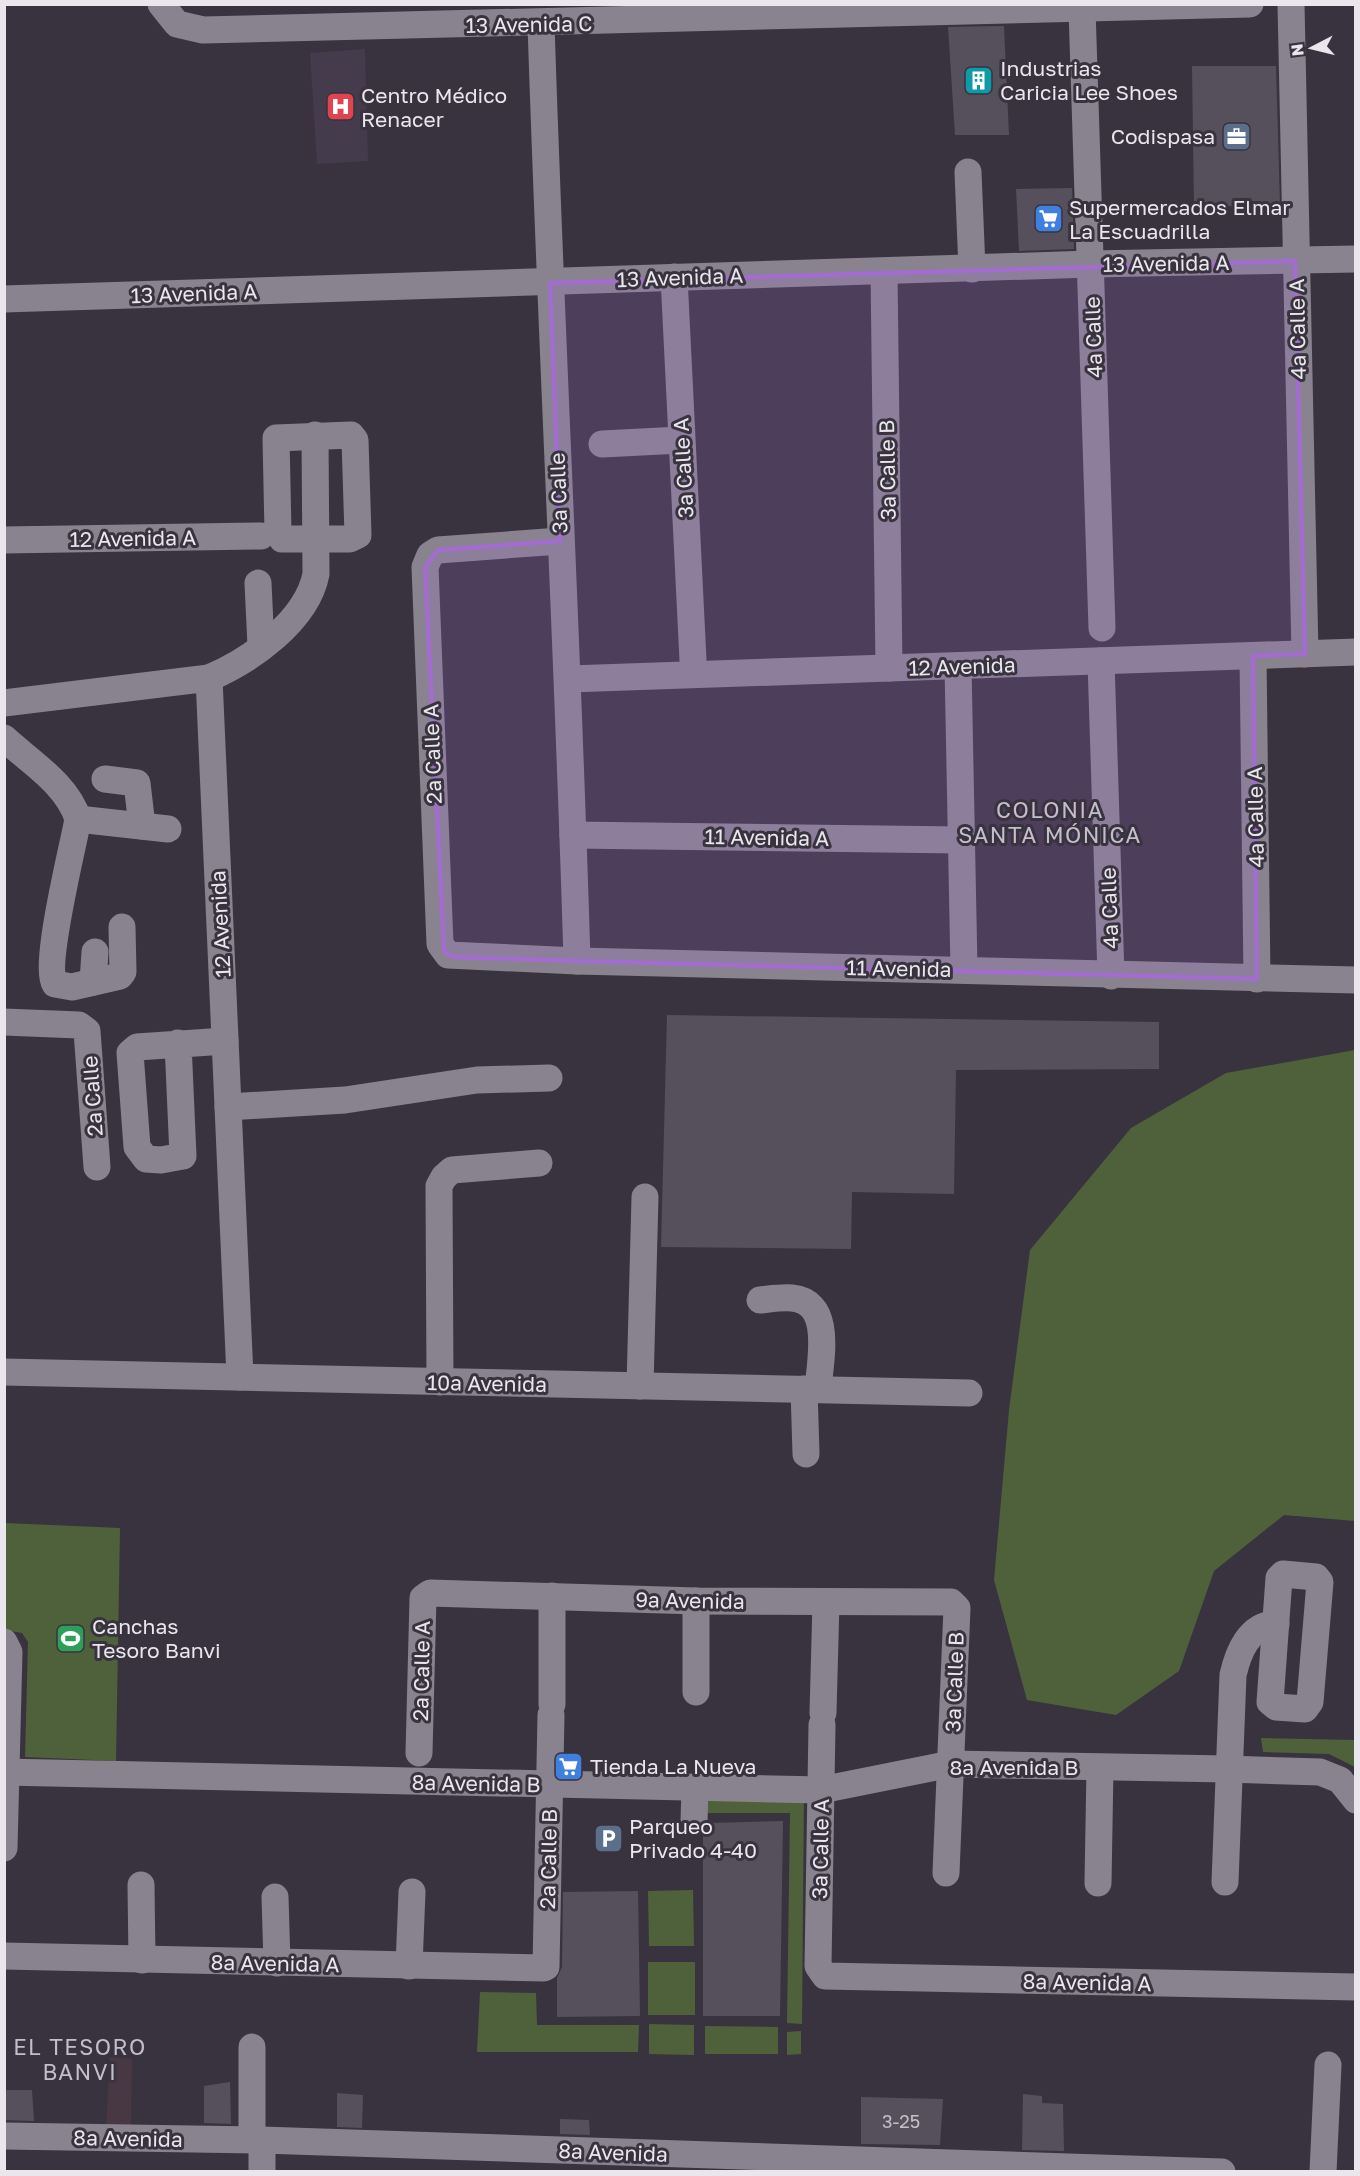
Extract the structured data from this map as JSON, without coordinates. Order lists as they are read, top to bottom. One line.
{"streets":{"street":["13 Avenida C","13 Avenida A","4a Calle A","4a Calle","3a Calle A","3a Calle B","3a Calle","12 Avenida A","12 Avenida","2a Calle A","11 Avenida A","11 Avenida","2a Calle","10a Avenida","9a Avenida","8a Avenida B","2a Calle B","8a Avenida A","8a Avenida"]},"crossings":[["13 Avenida C","4a Calle"],["13 Avenida C","3a Calle"],["13 Avenida A","4a Calle A"],["13 Avenida A","4a Calle"],["13 Avenida A","3a Calle A"],["13 Avenida A","3a Calle B"],["13 Avenida A","3a Calle"],["4a Calle A","12 Avenida"],["4a Calle A","11 Avenida"],["4a Calle","12 Avenida"],["4a Calle","11 Avenida"],["3a Calle A","9a Avenida"],["3a Calle A","8a Avenida B"],["3a Calle A","8a Avenida A"],["3a Calle B","12 Avenida"],["3a Calle B","9a Avenida"],["3a Calle B","8a Avenida B"],["3a Calle","12 Avenida"],["3a Calle","2a Calle A"],["3a Calle","11 Avenida A"],["3a Calle","11 Avenida"],["12 Avenida","10a Avenida"],["2a Calle A","11 Avenida"],["2a Calle A","9a Avenida"],["9a Avenida","2a Calle B"],["8a Avenida B","2a Calle B"],["2a Calle B","8a Avenida A"]],"districts":["COLONIA SANTA MÓNICA","EL TESORO BANVI"],"places":{"building":["Industrias Caricia Lee Shoes"],"hospital":["Centro Médico Renacer"],"office":["Codispasa"],"supermarket":["Supermercados Elmar La Escuadrilla","Tienda La Nueva"],"sports":["Canchas Tesoro Banvi"],"parking":["Parqueo Privado 4-40"]},"house_numbers":["3-25"],"north":"left"}
